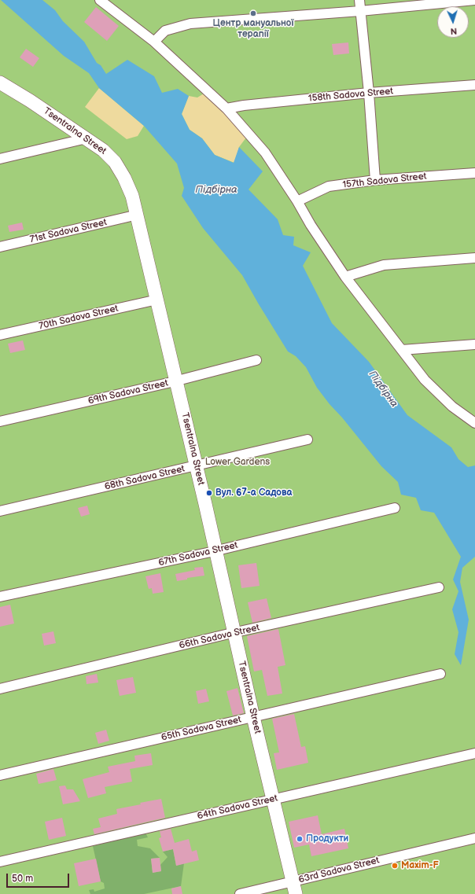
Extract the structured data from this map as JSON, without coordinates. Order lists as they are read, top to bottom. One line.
{"streets":{"street":["158th Sadova Street","Tsentralna Street","157th Sadova Street","71st Sadova Street","70th Sadova Street","69th Sadova Street","68th Sadova Street","67th Sadova Street","66th Sadova Street","65th Sadova Street","64th Sadova Street","63rd Sadova Street"]},"crossings":[["Tsentralna Street","71st Sadova Street"],["Tsentralna Street","70th Sadova Street"],["Tsentralna Street","69th Sadova Street"],["Tsentralna Street","68th Sadova Street"],["Tsentralna Street","67th Sadova Street"],["Tsentralna Street","66th Sadova Street"],["Tsentralna Street","65th Sadova Street"],["Tsentralna Street","64th Sadova Street"],["Tsentralna Street","63rd Sadova Street"]],"water":["Підбірна"],"parks":["Lower Gardens"],"places":["Центр мануальної терапії","Вул. 67-а Садова","Продукти","Maxim-F"],"scale_bar":"50 m","north":"bottom"}
